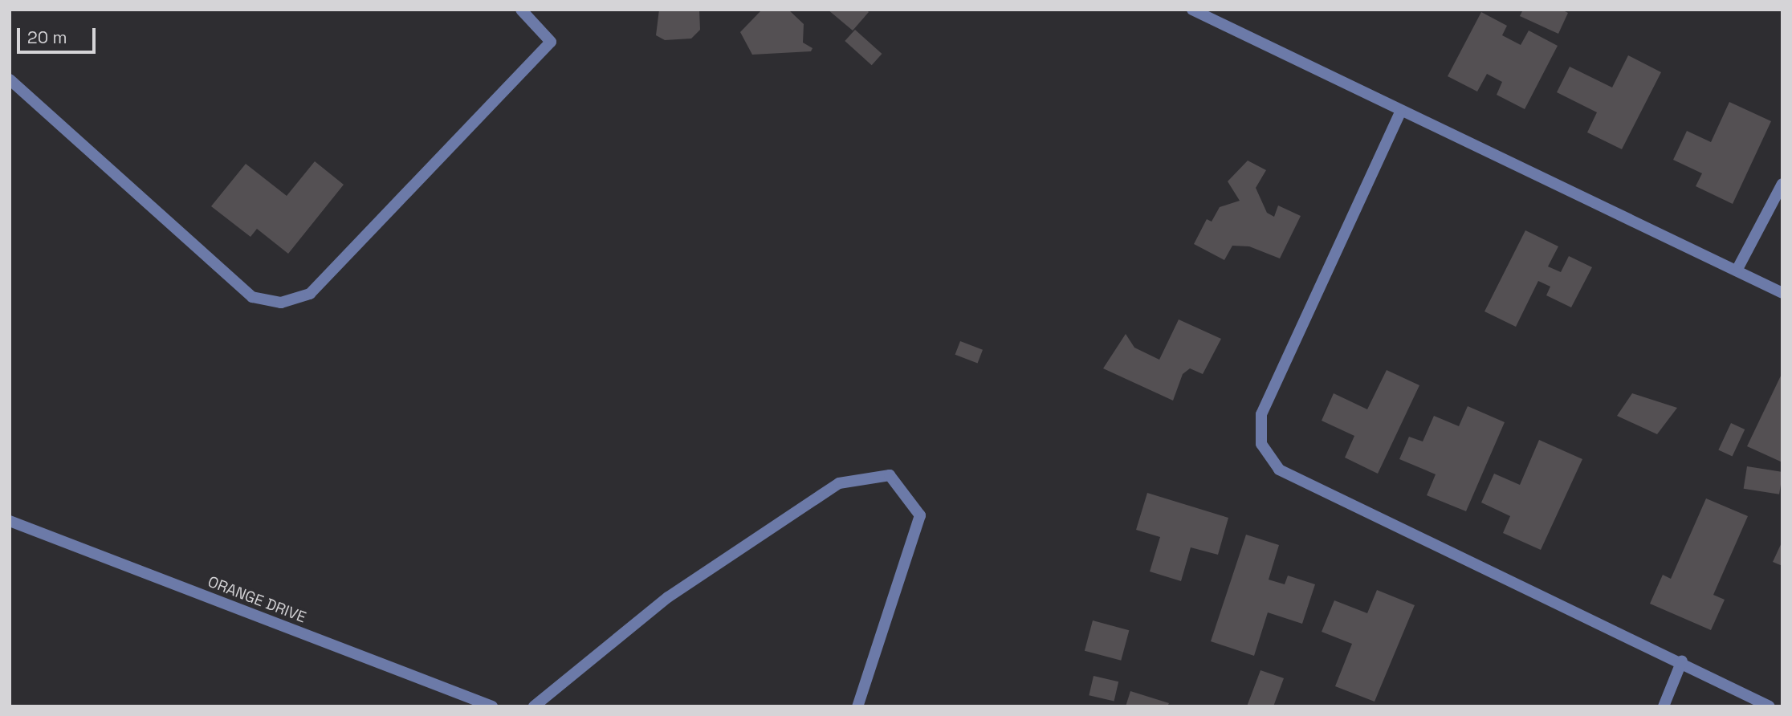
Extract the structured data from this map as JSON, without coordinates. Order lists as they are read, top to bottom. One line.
{"streets":{"street":["ORANGE DRIVE"]},"scale_bar":"20 m"}
